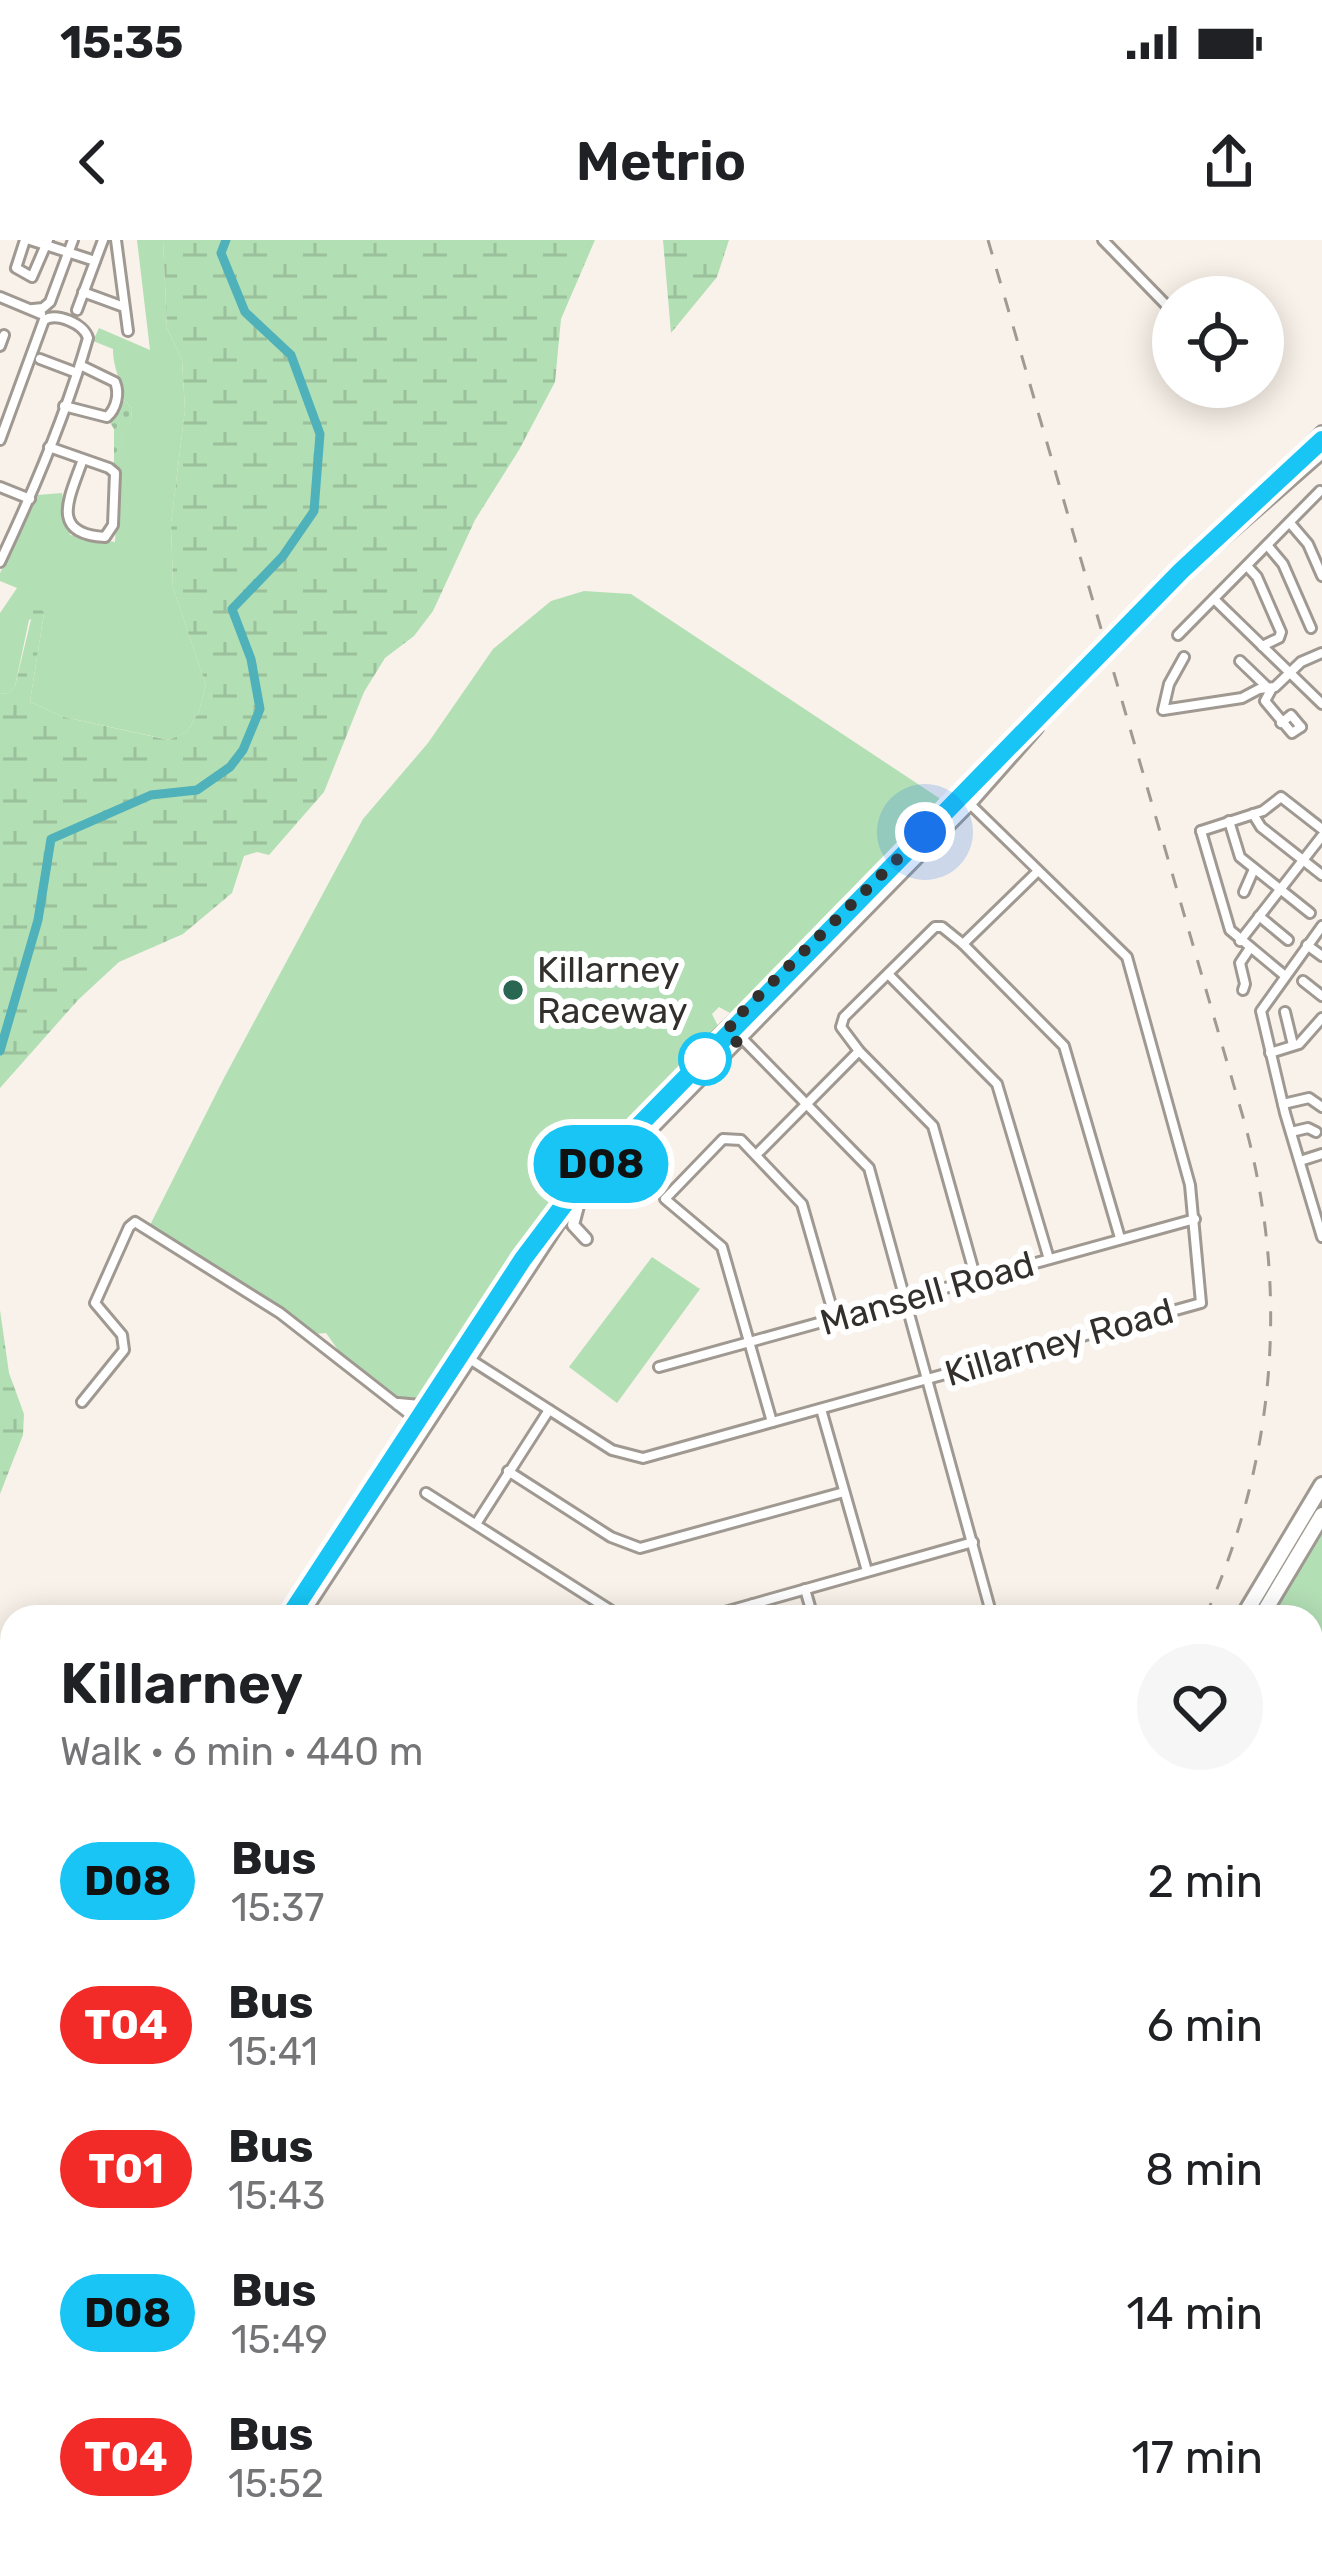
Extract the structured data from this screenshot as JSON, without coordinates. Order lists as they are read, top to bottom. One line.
{"streets":{"street":["Mansell Road","Killarney Road"]},"crossings":[["Mansell Road","Killarney Road"]],"places":["Killarney Raceway"],"lines":["bus line D08"],"page":{"status":"15:35","header":"Metrio","on_map":"D08","heading":["Killarney","Walk · 6 min · 440 m"],"list":[{"mark":"D08","name":"Bus","note":"15:37","value":"2 min"},{"mark":"T04","name":"Bus","note":"15:41","value":"6 min"},{"mark":"T01","name":"Bus","note":"15:43","value":"8 min"},{"mark":"D08","name":"Bus","note":"15:49","value":"14 min"},{"mark":"T04","name":"Bus","note":"15:52","value":"17 min"}]}}
